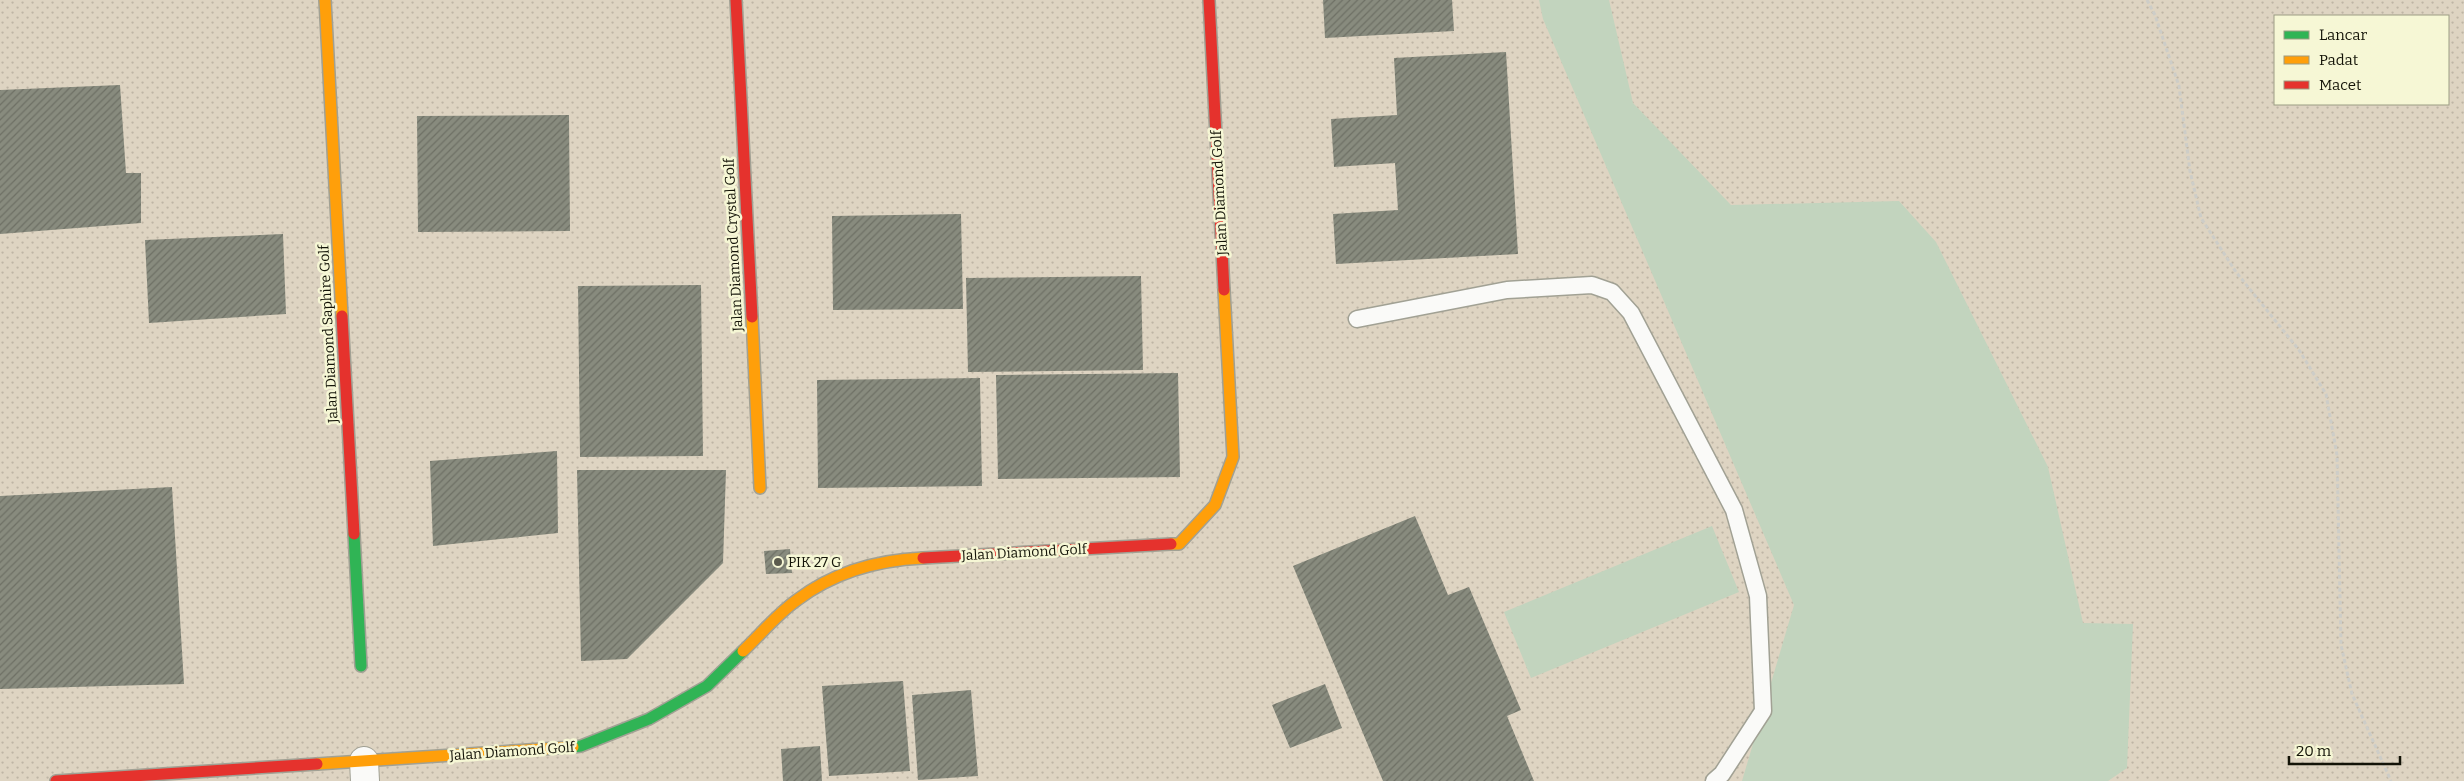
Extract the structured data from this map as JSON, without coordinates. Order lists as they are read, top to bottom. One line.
{"streets":{"street":["Jalan Diamond Golf","Jalan Diamond Crystal Golf","Jalan Diamond Saphire Golf"]},"places":["PIK 27 G"],"legend":["Lancar","Padat","Macet"],"scale_bar":"20 m"}
